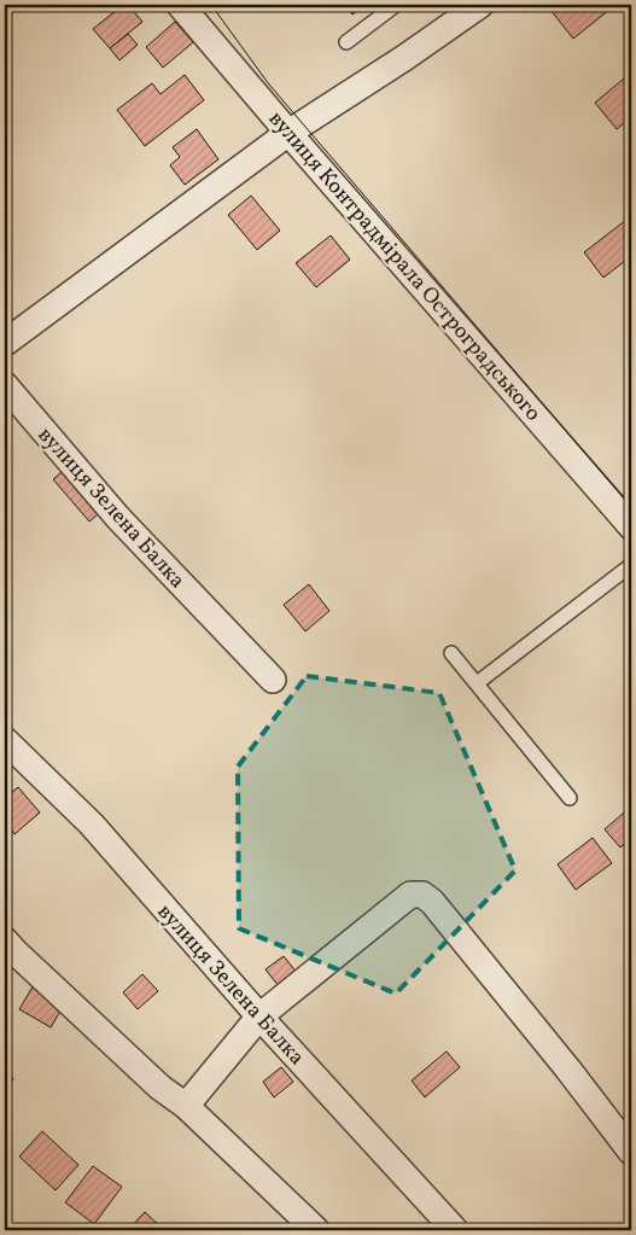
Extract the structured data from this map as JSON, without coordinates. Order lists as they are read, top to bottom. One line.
{"streets":{"street":["вулиця Контрадмірала Остроградського","вулиця Зелена Балка"]}}
